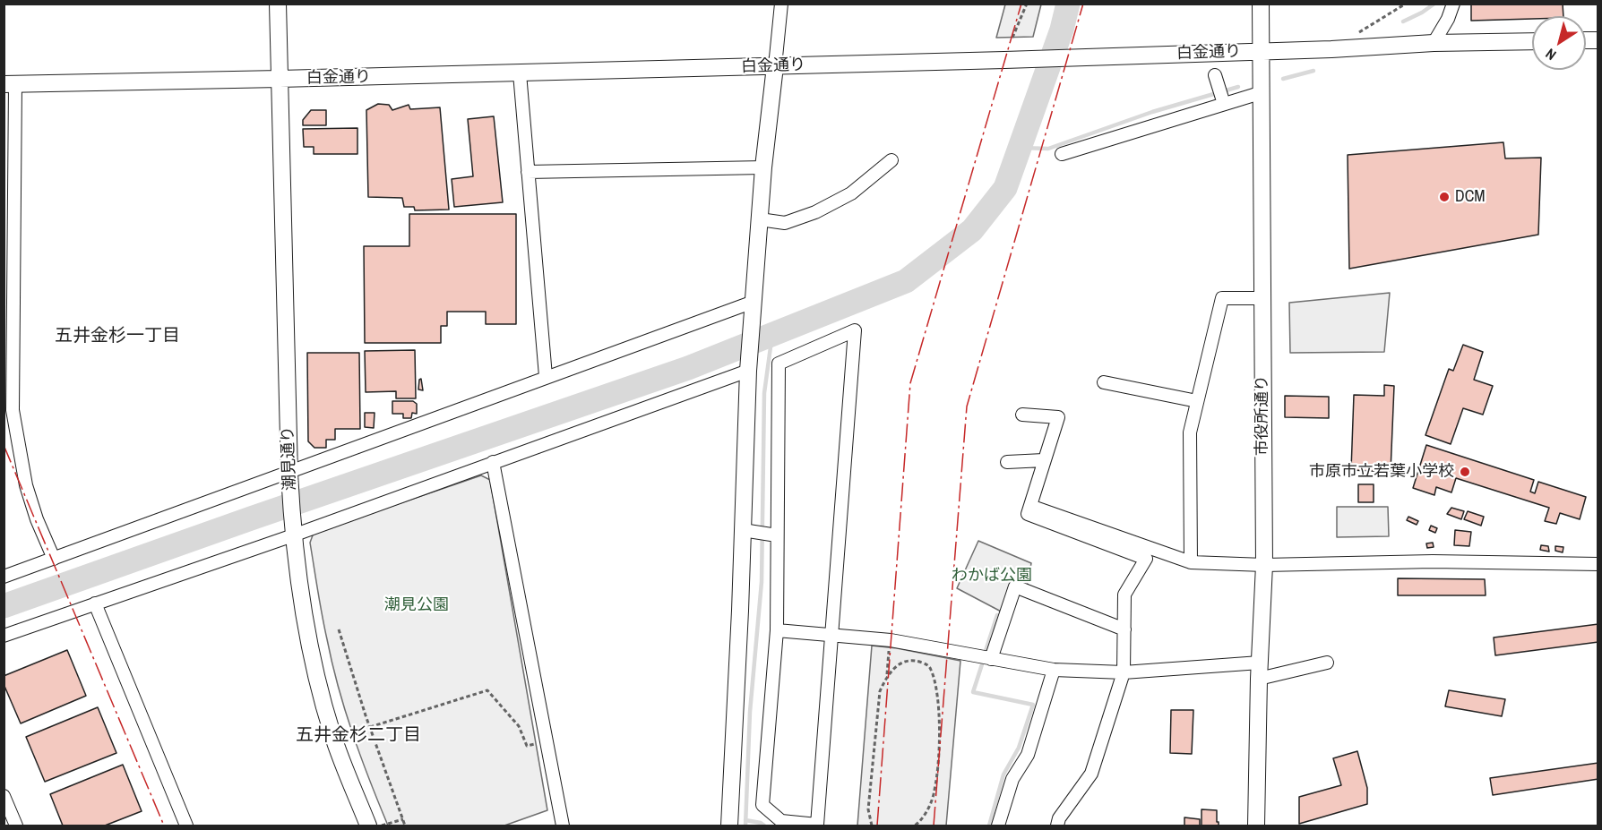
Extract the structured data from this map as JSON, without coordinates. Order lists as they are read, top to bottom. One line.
{"streets":{"street":["白金通り","市役所通り","潮見通り"]},"crossings":[["白金通り","市役所通り"],["白金通り","潮見通り"]],"districts":["五井金杉一丁目","五井金杉二丁目"],"parks":["わかば公園","潮見公園"],"places":["DCM","市原市立若葉小学校"],"north":"bottom left"}
